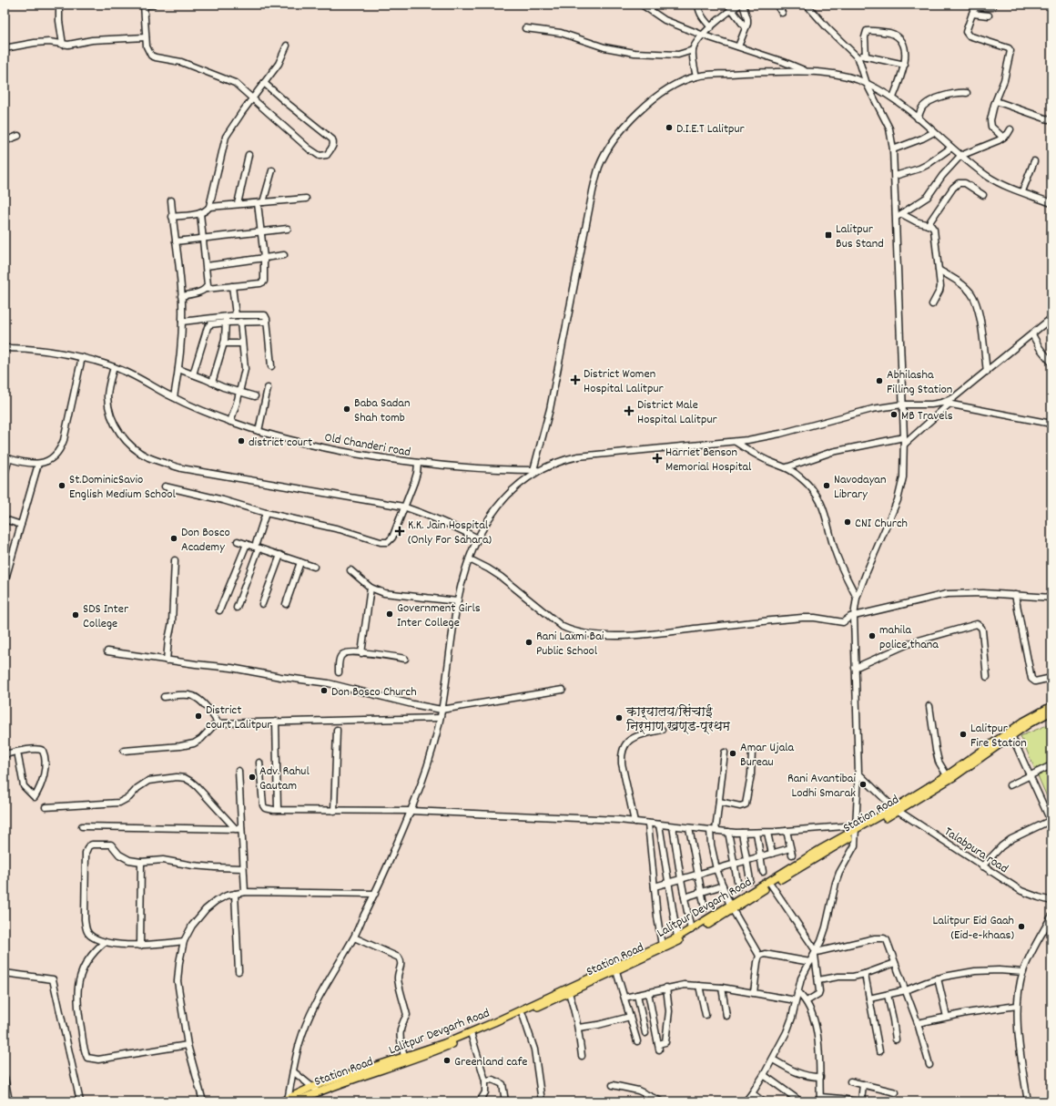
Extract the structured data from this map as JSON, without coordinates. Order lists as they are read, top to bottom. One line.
{"streets":{"main road":["Station Road","Lalitpur Devgarh Road"],"street":["Old Chanderi road","Talabpura road"]},"crossings":[["Station Road","Talabpura road"],["Station Road","Lalitpur Devgarh Road"],["Talabpura road","Lalitpur Devgarh Road"]],"places":{"other":["D.I.E.T Lalitpur","Abhilasha Filling Station","Baba Sadan Shah tomb","MB Travels","district court","St.DominicSavio English Medium School","Navodayan Library","CNI Church","Don Bosco Academy","Government Girls Inter College","SDS Inter College","mahila police thana","Rani Laxmi Bai Public School","Don Bosco Church","District court Lalitpur","कार्यालय/सिंचाई निर्माण खण्ड-प्रथम","Lalitpur Fire Station","Amar Ujala Bureau","Adv. Rahul Gautam","Rani Avantibai Lodhi Smarak","Lalitpur Eid Gaah (Eid-e-khaas)","Greenland cafe"],"transit":["Lalitpur Bus Stand"],"health":["District Women Hospital Lalitpur","District Male Hospital Lalitpur","Harriet Benson Memorial Hospital","K.K. Jain Hospital (Only For Sahara)"]}}
